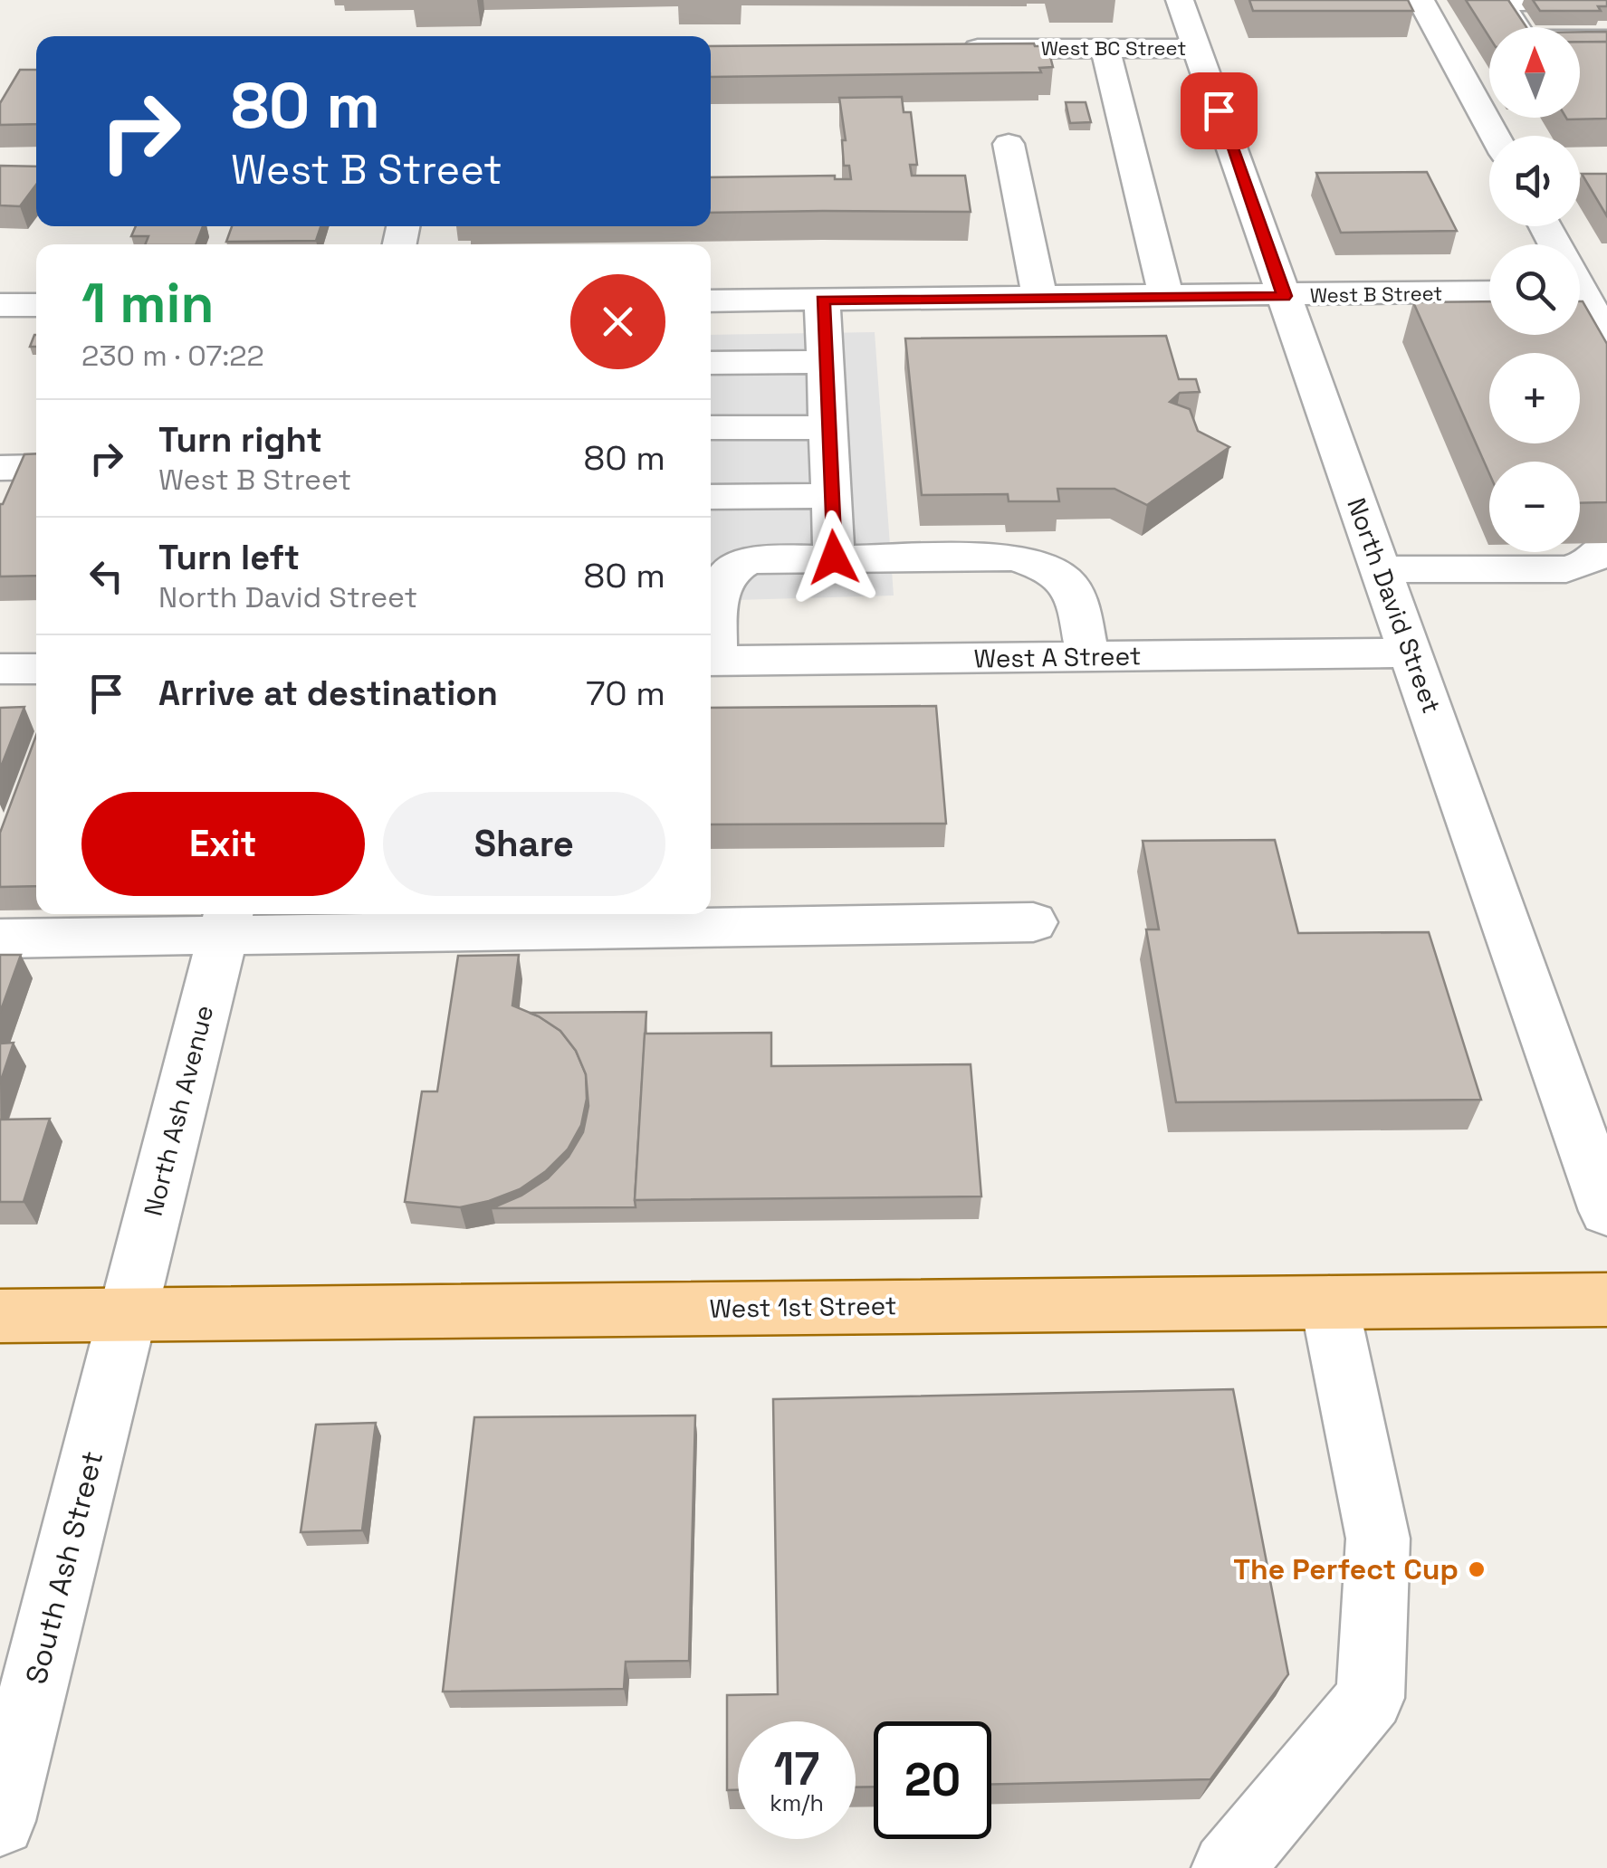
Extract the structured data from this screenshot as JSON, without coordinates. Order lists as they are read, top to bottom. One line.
{"streets":{"main road":["West 1st Street"],"street":["West BC Street","West B Street","North David Street","West A Street","North Ash Avenue","South Ash Street"]},"crossings":[["West BC Street","North David Street"],["West B Street","North David Street"],["North David Street","West A Street"],["North Ash Avenue","West 1st Street"],["North Ash Avenue","South Ash Street"],["West 1st Street","South Ash Street"]],"places":["The Perfect Cup"],"north":"top","page":{"map_buttons":["+","−"],"turn":["80 m","West B Street"],"heading":["1 min","230 m · 07:22"],"list":[{"name":"Turn right","note":"West B Street","value":"80 m"},{"name":"Turn left","note":"North David Street","value":"80 m"},{"name":"Arrive at destination","value":"70 m"}],"buttons":["Exit","Share"],"speed":"17 km/h","limit":"20"}}
